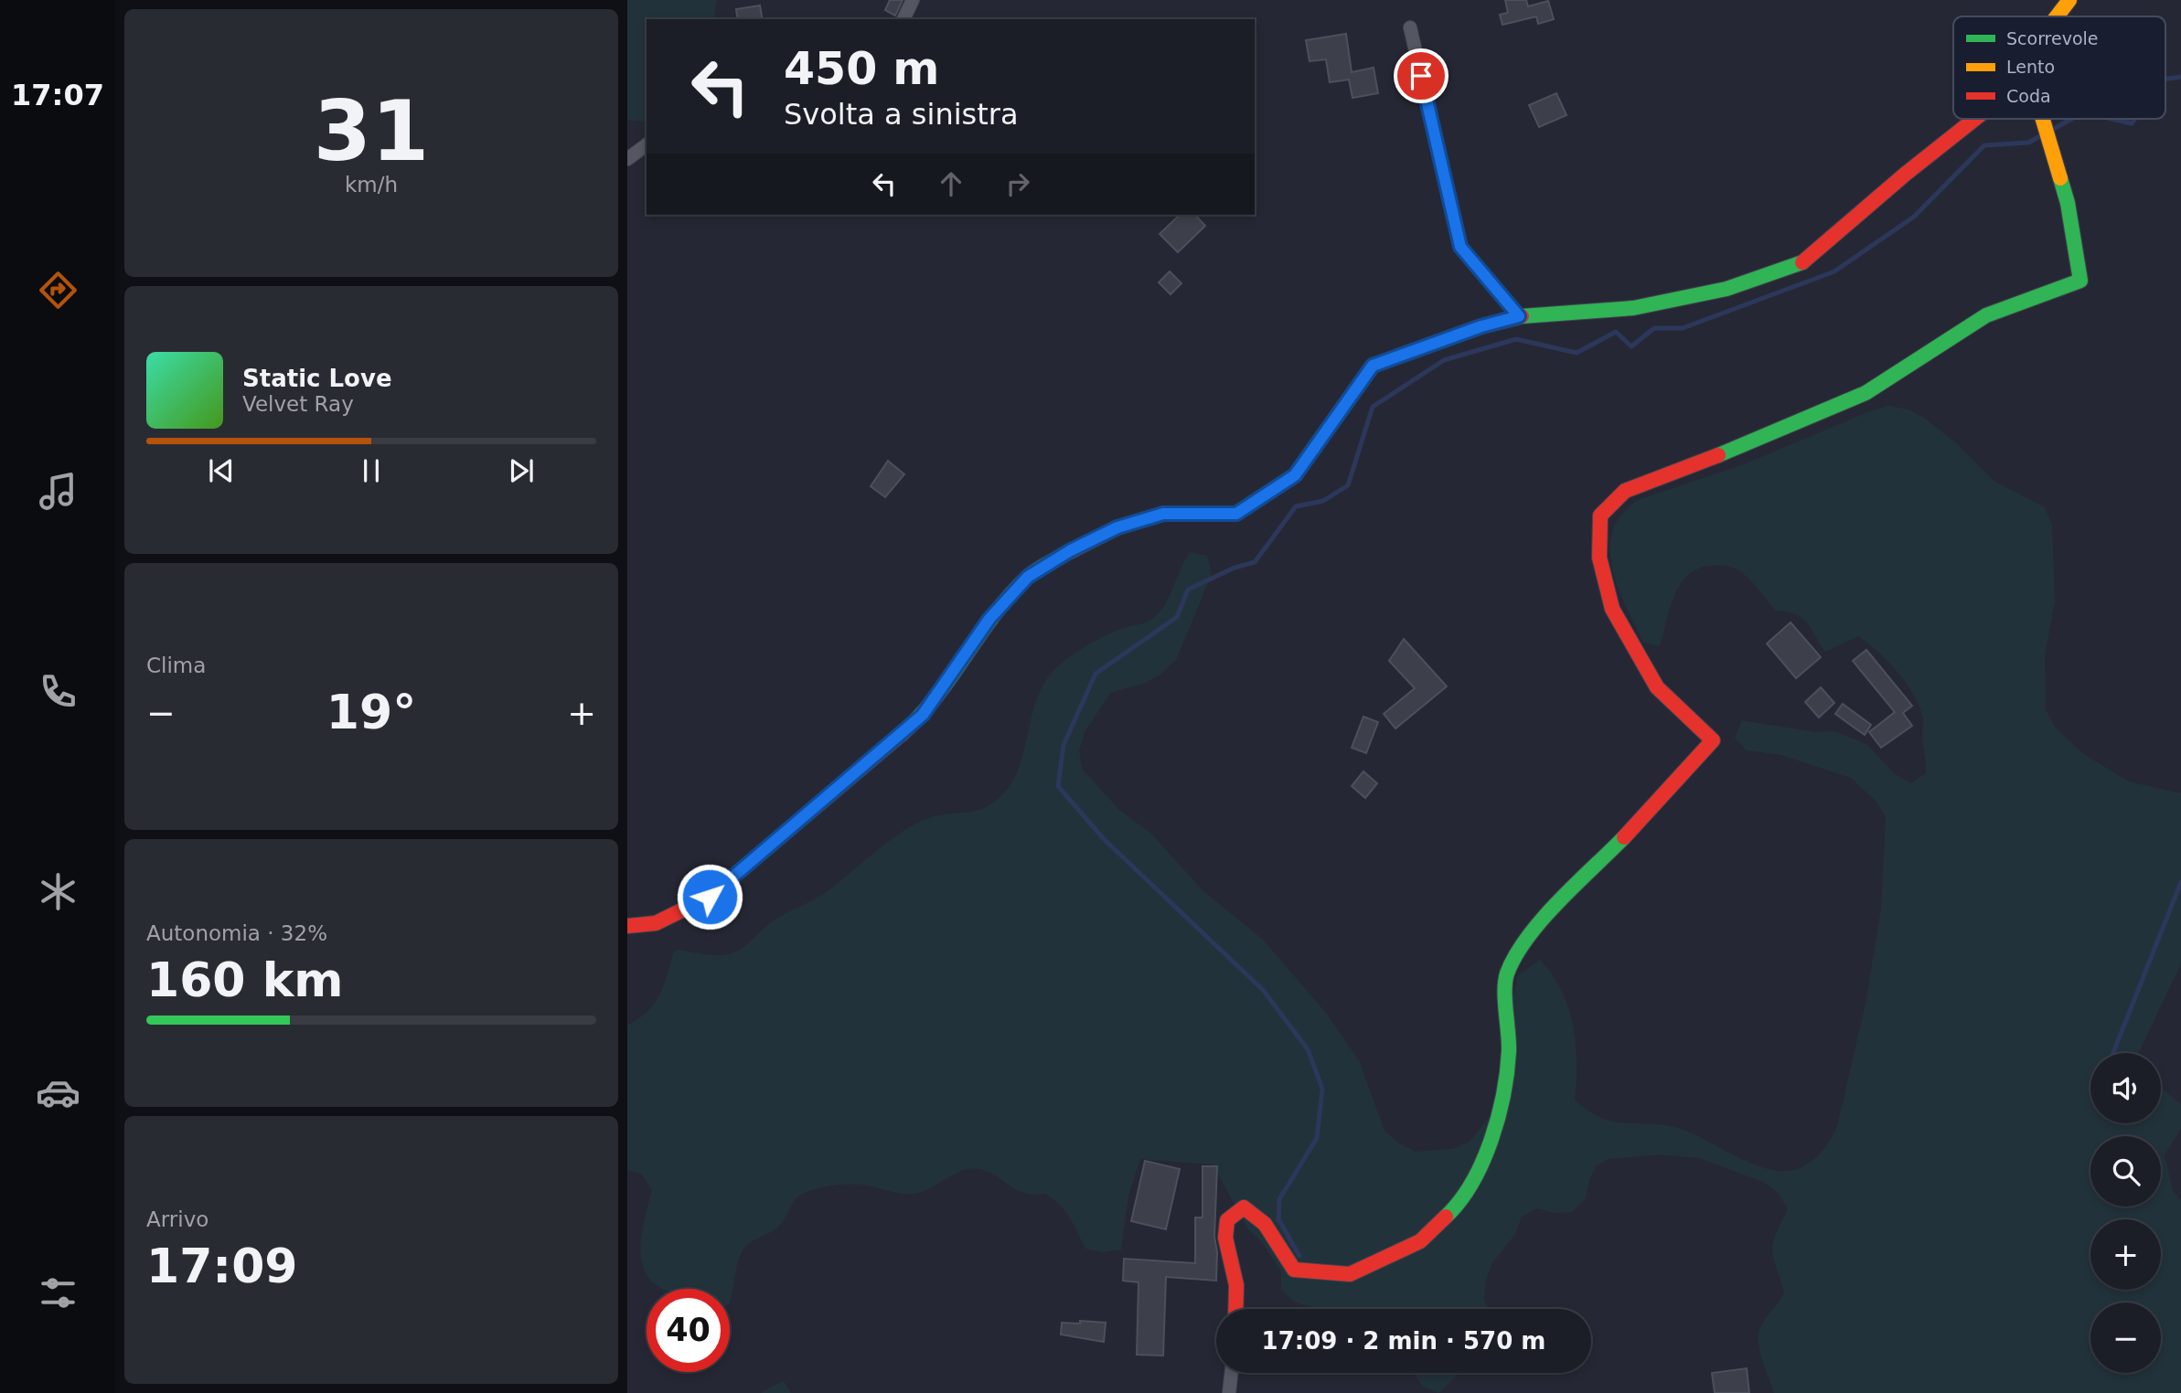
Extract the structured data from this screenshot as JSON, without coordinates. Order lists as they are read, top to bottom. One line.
{"legend":["Scorrevole","Lento","Coda"],"page":{"tabs":"17:07","tile":[["31","km/h"],"Clima",["Autonomia · 32%","160 km"],["Arrivo","17:09"]],"turn":["450 m","Svolta a sinistra"],"song":["Static Love","Velvet Ray"],"heat":["−","19°","+"],"map_buttons":["+","−"],"limit":"40","trip":"17:09 · 2 min · 570 m"}}
